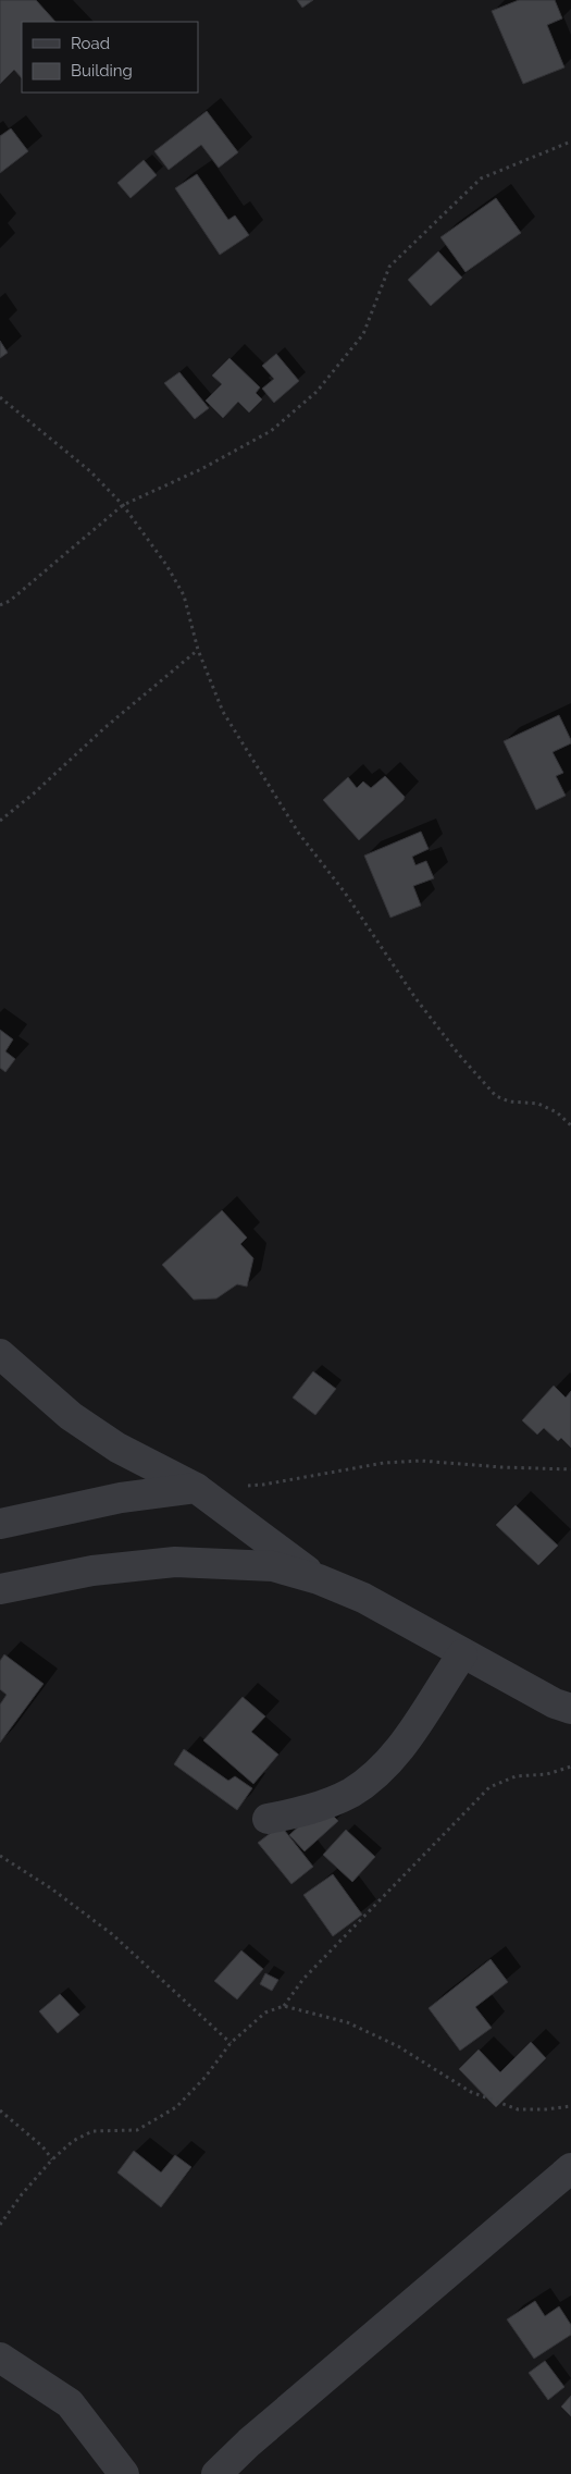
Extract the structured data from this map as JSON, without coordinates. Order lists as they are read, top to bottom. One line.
{"legend":["Road","Building"]}
